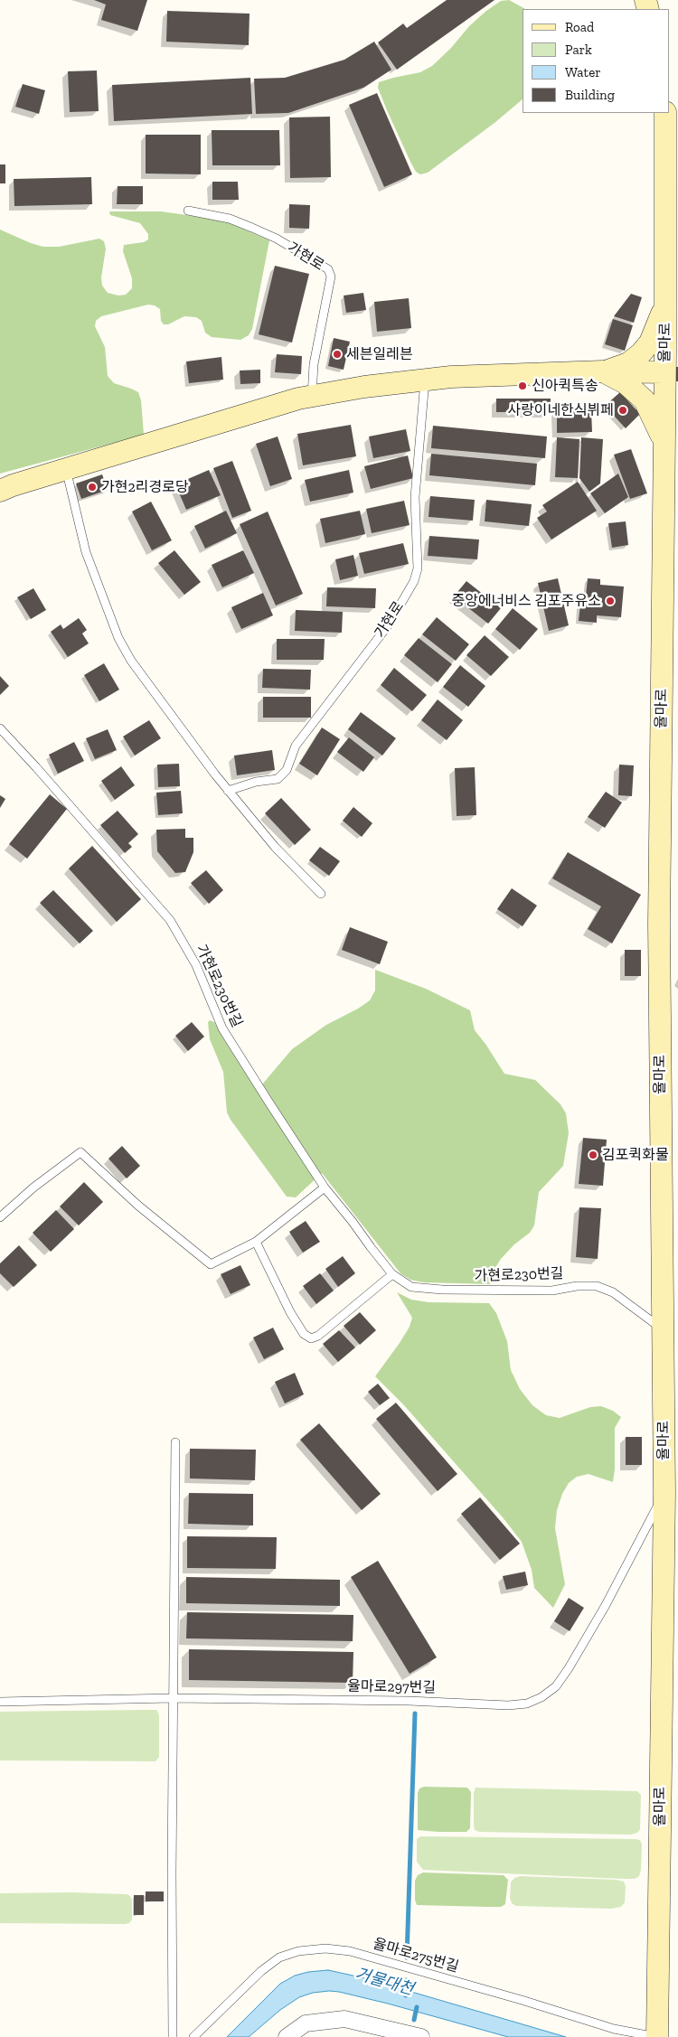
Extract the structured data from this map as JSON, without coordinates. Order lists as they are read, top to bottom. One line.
{"streets":{"street":["율마로"],"lane":["가현로","가현로230번길","율마로297번길","율마로275번길"]},"crossings":[["율마로","가현로230번길"],["율마로","율마로297번길"],["율마로","율마로275번길"]],"water":["거물대천"],"places":["세븐일레븐","신아퀵특송","사랑이네한식뷔페","가현2리경로당","중앙에너비스 김포주유소","김포퀵화물"],"legend":["Road","Park","Water","Building"]}
